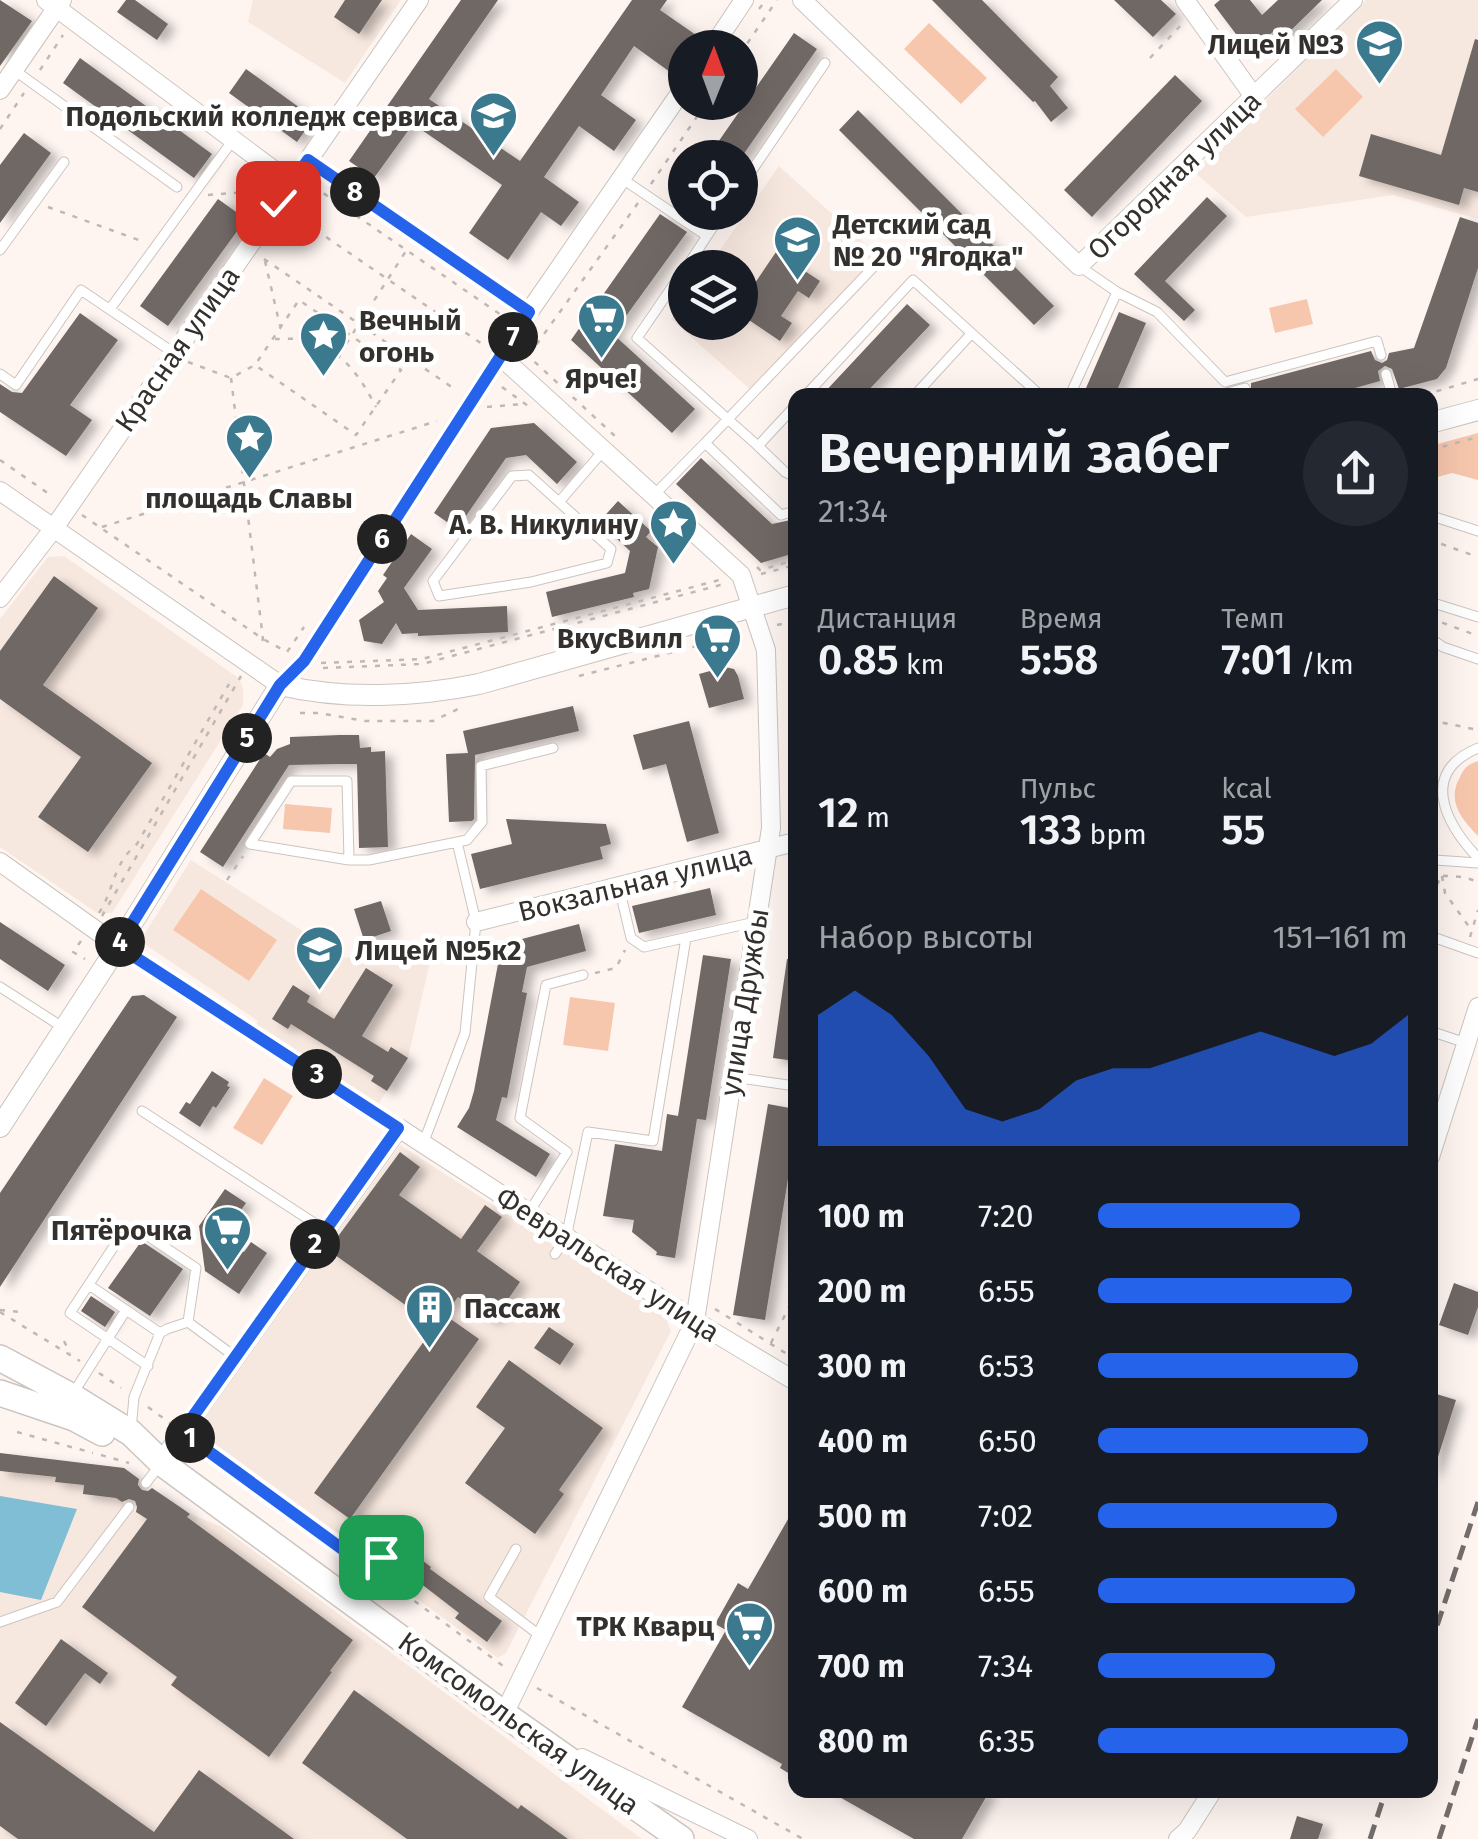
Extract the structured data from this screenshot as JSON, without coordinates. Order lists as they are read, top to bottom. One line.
{"streets":{"main road":["Комсомольская улица"],"street":["Огородная улица","Красная улица","Вокзальная улица","улица Дружбы","Февральская улица"]},"crossings":[["Вокзальная улица","улица Дружбы"],["улица Дружбы","Февральская улица"],["улица Дружбы","Комсомольская улица"]],"places":{"school or university":["Лицей №3","Подольский колледж сервиса","Детский сад № 20 \"Ягодка\"","Лицей №5к2"],"supermarket":["Ярче!","ВкусВилл","Пятёрочка","ТРК Кварц"],"place":["Вечный огонь","площадь Славы","А. В. Никулину"],"building":["Пассаж"]},"north":"top","page":{"pins":["8","7","6","5","4","3","2","1"],"heading":["Вечерний забег","21:34"],"stats":[["Дистанция","0.85 km"],["Время","5:58"],["Темп","7:01 /km"],["12 m"],["Пульс","133 bpm"],["kcal","55"]],"chart":["Набор высоты","151–161 m"],"list":[{"name":"100 m","note":"7:20"},{"name":"200 m","note":"6:55"},{"name":"300 m","note":"6:53"},{"name":"400 m","note":"6:50"},{"name":"500 m","note":"7:02"},{"name":"600 m","note":"6:55"},{"name":"700 m","note":"7:34"},{"name":"800 m","note":"6:35"}]}}
